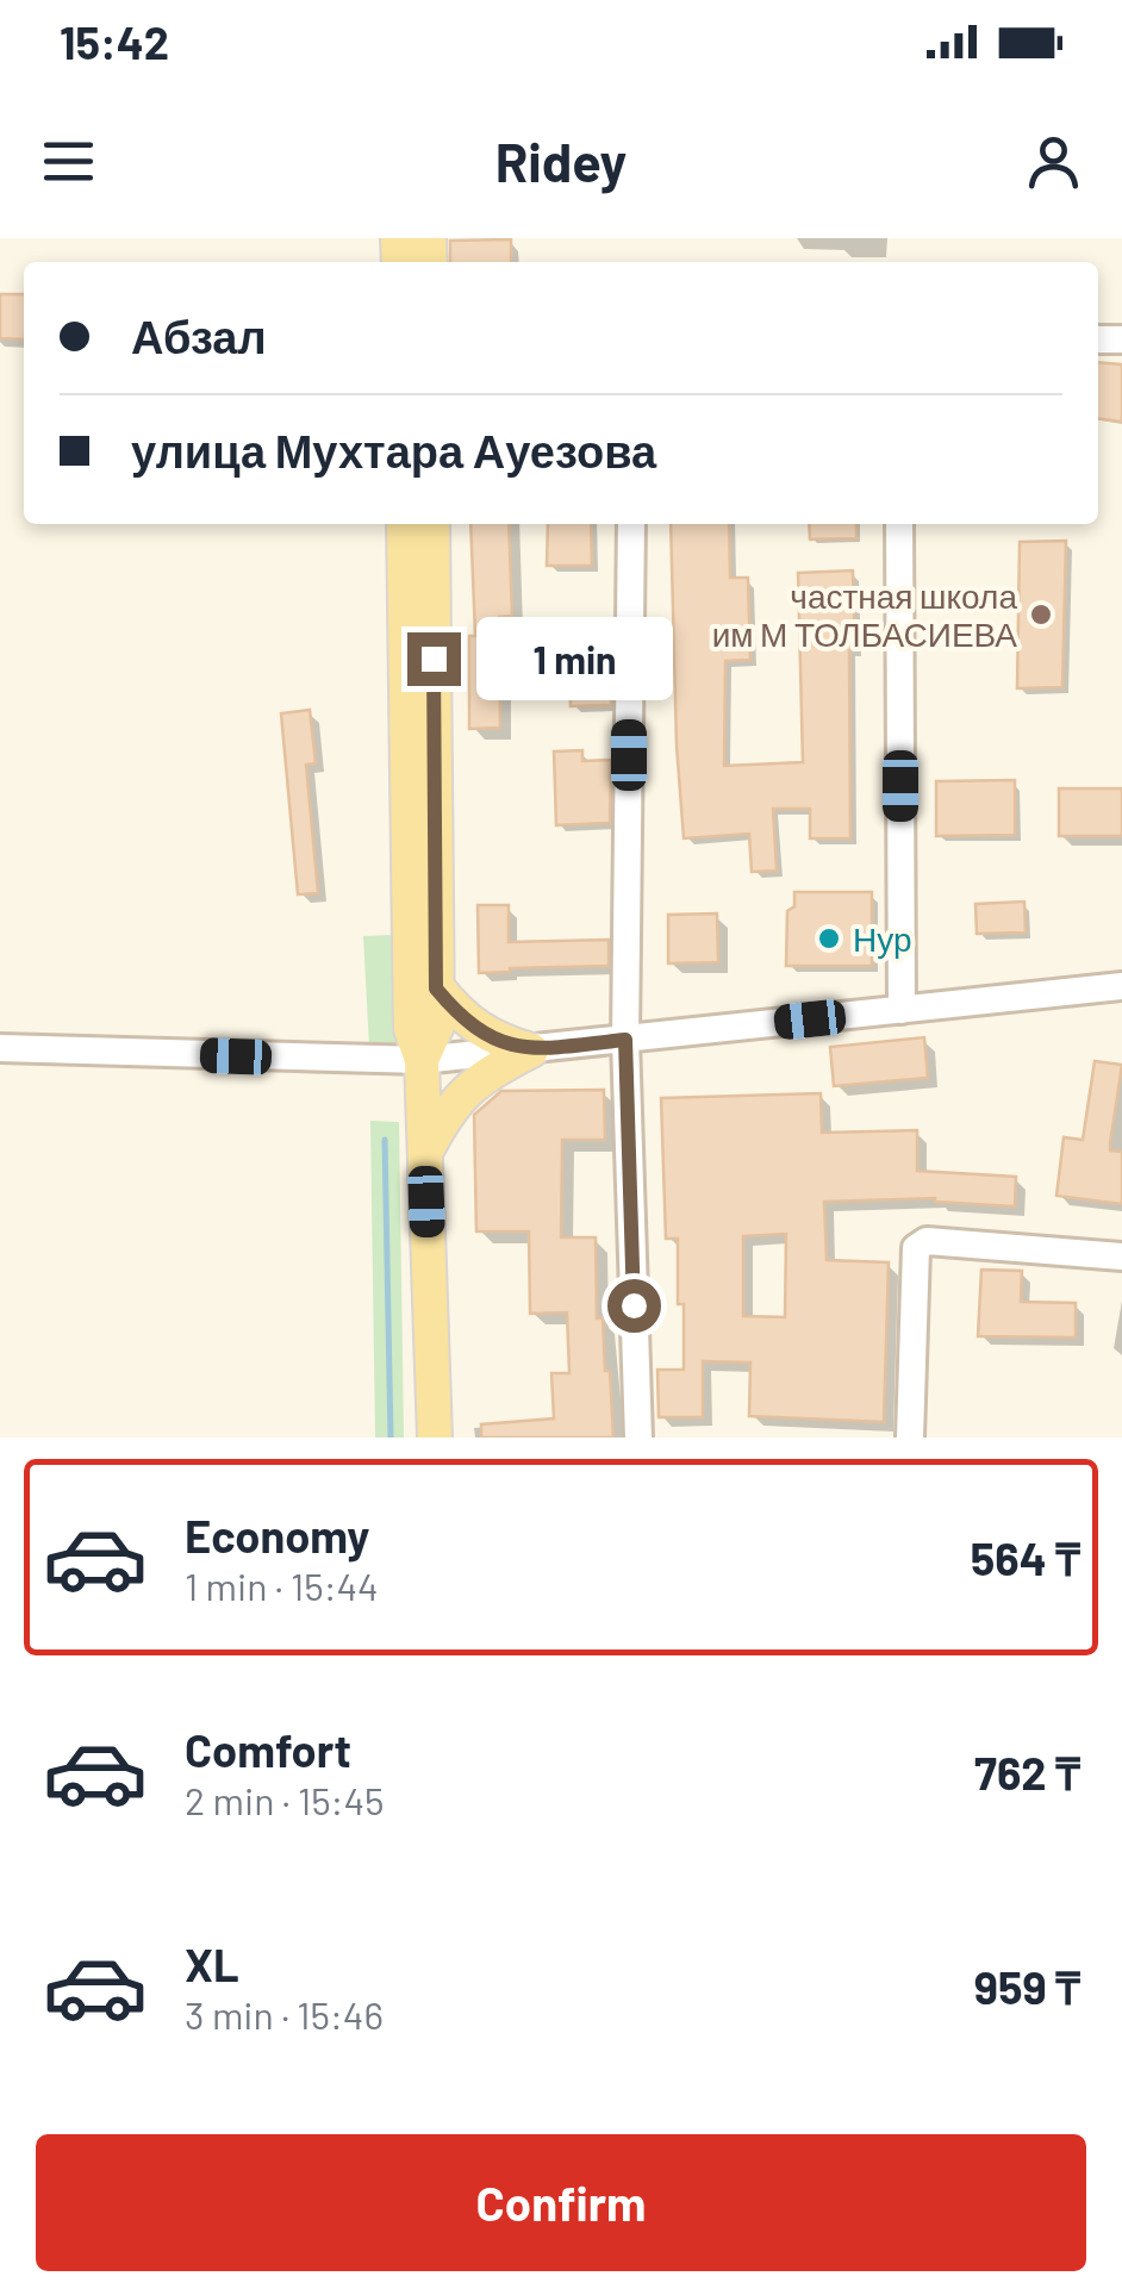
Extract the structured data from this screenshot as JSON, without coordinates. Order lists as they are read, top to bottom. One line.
{"places":["частная школа им М ТОЛБАСИЕВА","Нур"],"page":{"status":"15:42","header":"Ridey","banner":["Абзал","улица Мухтара Ауезова"],"bubble":"1 min","list":[{"name":"Economy","note":"1 min · 15:44","value":"564 ₸"},{"name":"Comfort","note":"2 min · 15:45","value":"762 ₸"},{"name":"XL","note":"3 min · 15:46","value":"959 ₸"}],"buttons":"Confirm"}}
